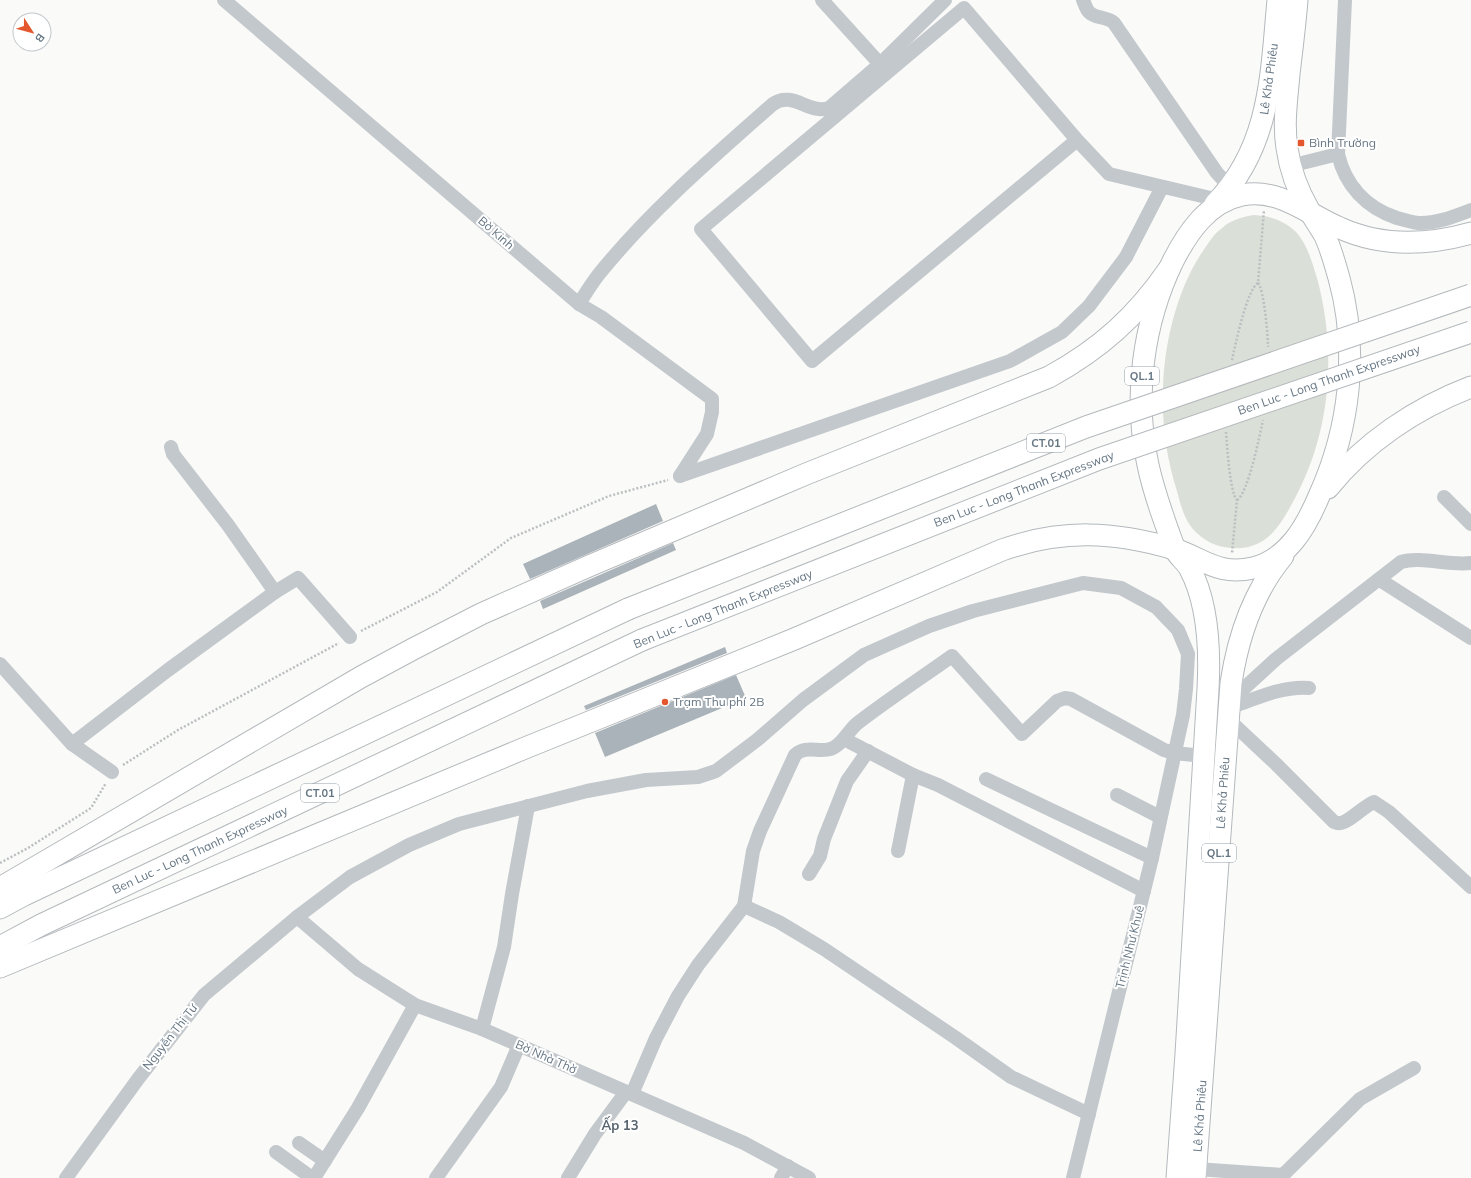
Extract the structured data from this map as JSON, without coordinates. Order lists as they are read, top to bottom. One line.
{"streets":{"highway":["Lê Khả Phiêu","QL.1","Ben Luc - Long Thanh Expressway","CT.01"],"street":["Bờ Kinh","Trịnh Như Khuê","Nguyễn Thị Tư","Bờ Nhà Thờ"]},"crossings":[["Lê Khả Phiêu","QL.1"],["Trịnh Như Khuê","Nguyễn Thị Tư"],["Nguyễn Thị Tư","Bờ Nhà Thờ"]],"districts":["Ấp 13"],"places":{"transit":["Bình Trường"],"other":["Trạm Thu phí 2B"]},"north":"bottom right"}
